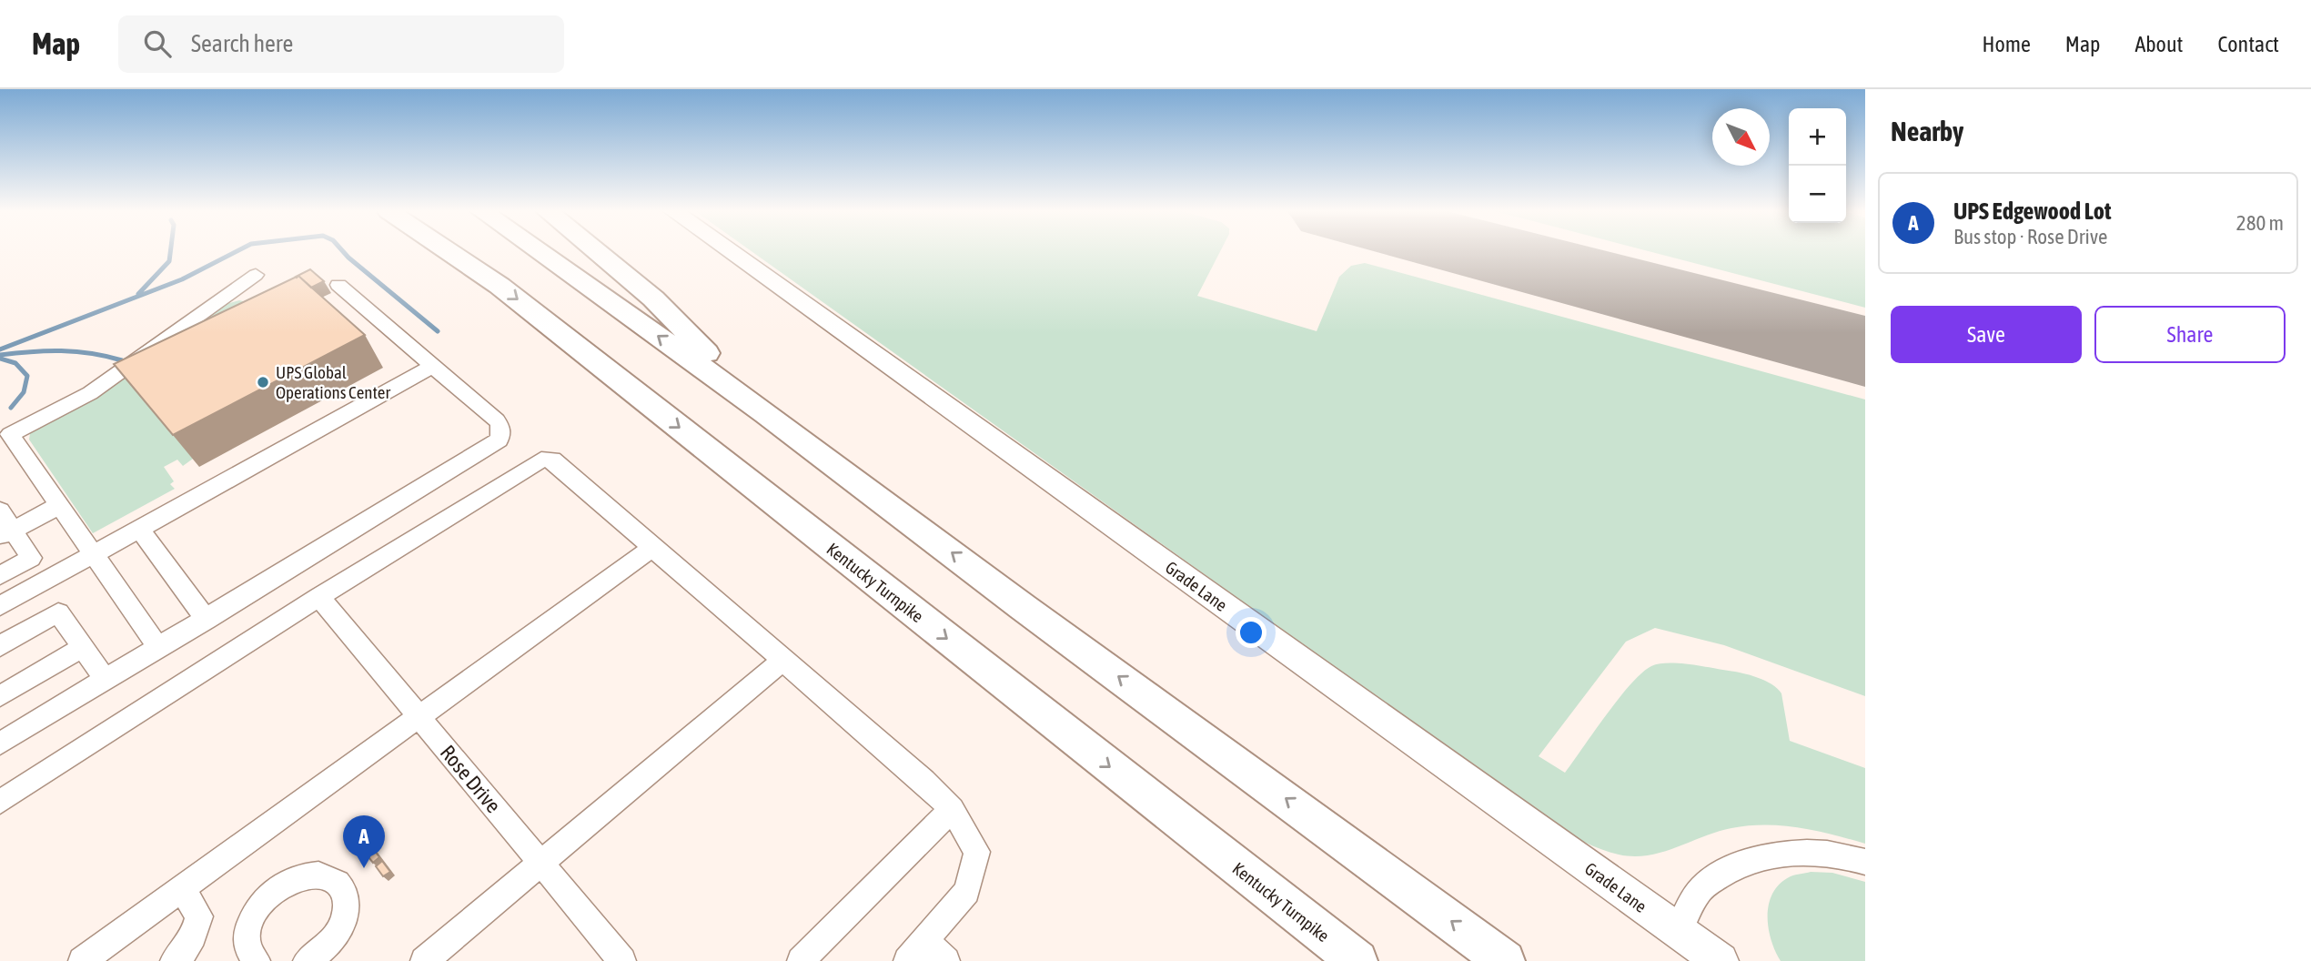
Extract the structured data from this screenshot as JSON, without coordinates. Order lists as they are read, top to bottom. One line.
{"streets":{"highway":["Kentucky Turnpike"],"main road":["Grade Lane"],"street":["Rose Drive"]},"places":["UPS Global Operations Center"],"north":"bottom right","page":{"header":"Map","search":"Search here","nav":["Home","Map","About","Contact"],"heading":"Nearby","map_buttons":["+","−"],"list":[{"mark":"A","name":"UPS Edgewood Lot","note":"Bus stop · Rose Drive","value":"280 m"}],"buttons":["Save","Share"],"pins":"A"}}
